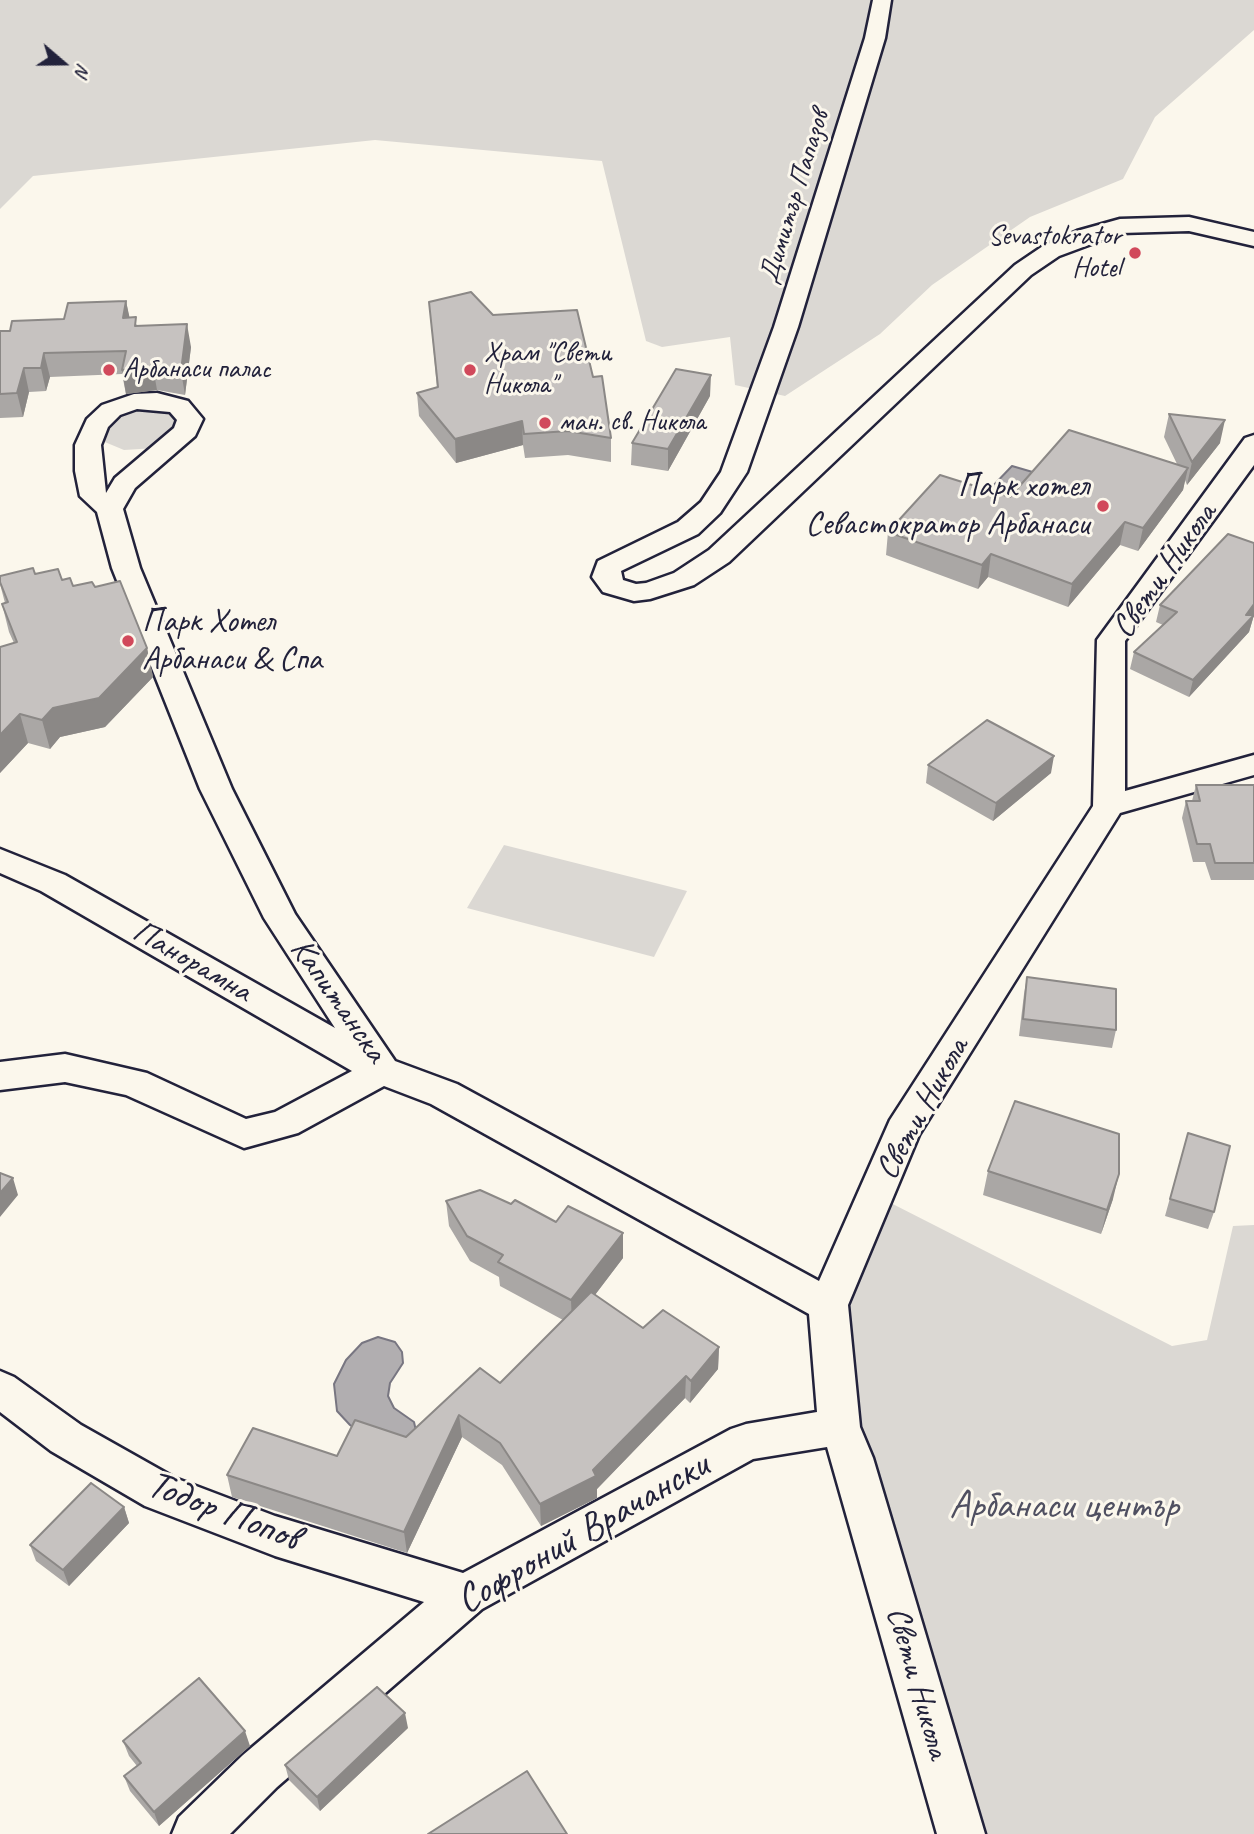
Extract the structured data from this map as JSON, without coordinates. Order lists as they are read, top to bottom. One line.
{"streets":{"street":["Димитър Папазов","Свети Никола","Панорамна","Капитанска","Тодор Попов","Софроний Врачански"]},"crossings":[["Свети Никола","Капитанска"],["Свети Никола","Софроний Врачански"],["Панорамна","Капитанска"],["Тодор Попов","Софроний Врачански"]],"parks":["Арбанаси център"],"places":["Sevastokrator Hotel","Арбанаси палас","Храм \"Свети Никола\"","ман. св. Никола","Парк хотел Севастократор Арбанаси","Парк Хотел Арбанаси & Спа"],"north":"right"}
